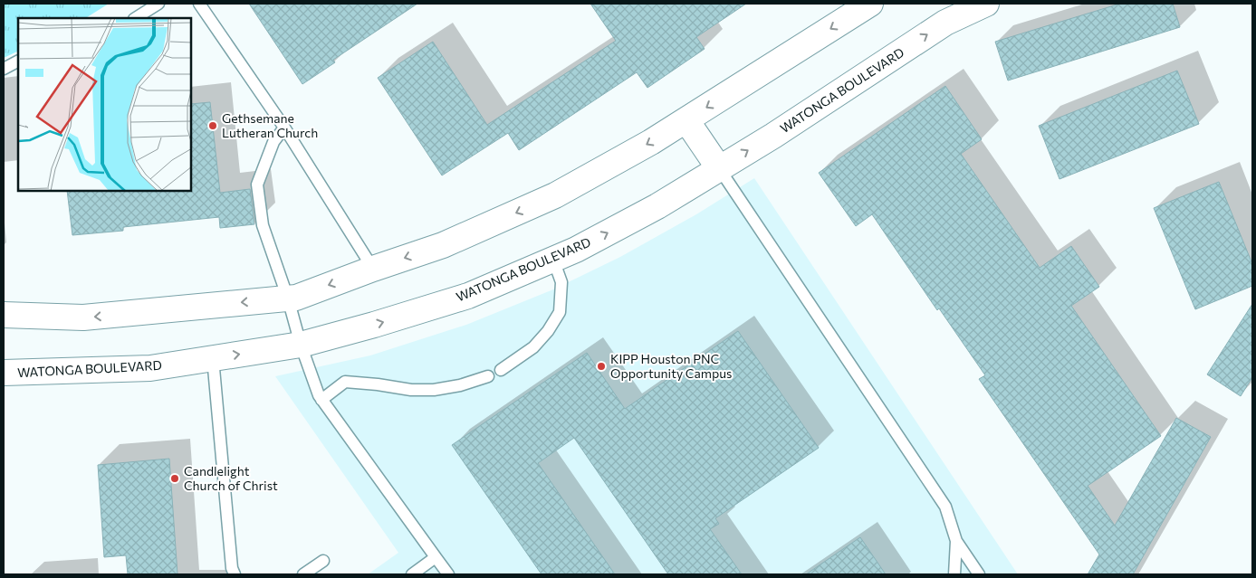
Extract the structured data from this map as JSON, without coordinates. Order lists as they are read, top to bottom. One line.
{"streets":{"main road":["WATONGA BOULEVARD"]},"places":["Gethsemane Lutheran Church","KIPP Houston PNC Opportunity Campus","Candlelight Church of Christ"]}
